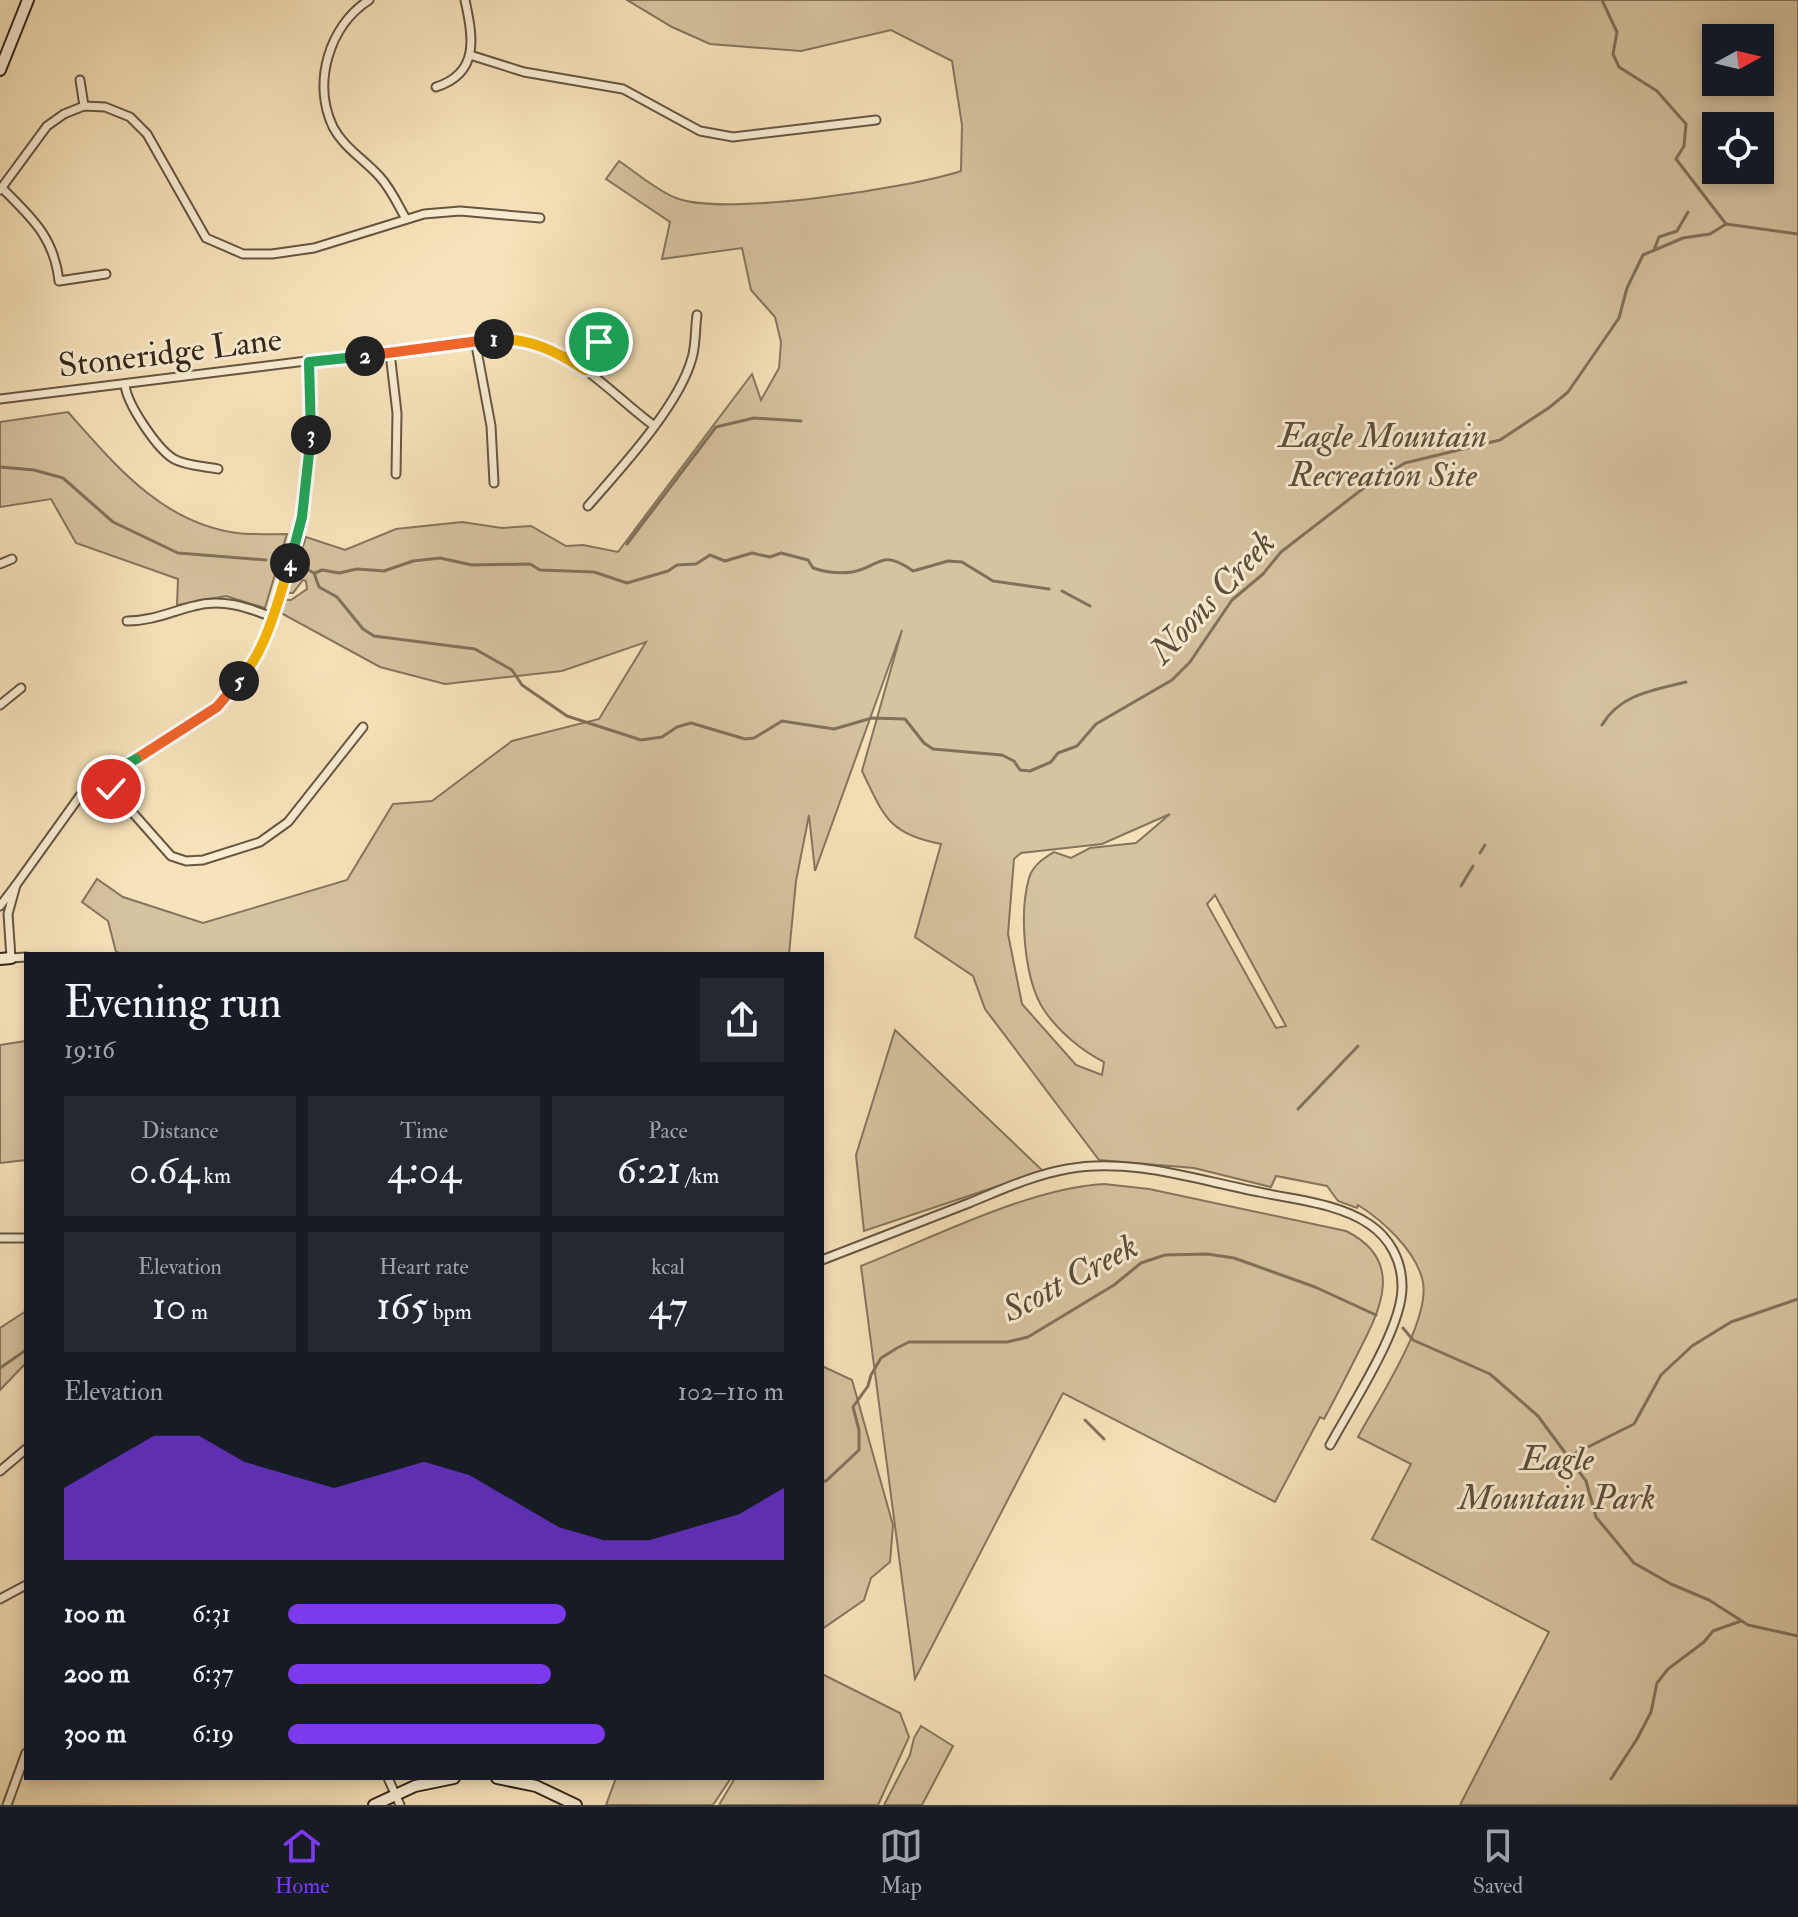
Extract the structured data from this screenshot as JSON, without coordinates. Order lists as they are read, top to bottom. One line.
{"streets":{"street":["Stoneridge Lane"]},"water":["Noons Creek","Scott Creek"],"parks":["Eagle Mountain Recreation Site","Eagle Mountain Park"],"north":"right","page":{"pins":["1","2","3","4","5"],"heading":["Evening run","19:16"],"stats":[["Distance","0.64 km"],["Time","4:04"],["Pace","6:21 /km"],["Elevation","10 m"],["Heart rate","165 bpm"],["kcal","47"]],"chart":["Elevation","102–110 m"],"list":[{"name":"100 m","note":"6:31"},{"name":"200 m","note":"6:37"},{"name":"300 m","note":"6:19"}],"tabs":["Home","Map","Saved"]}}
